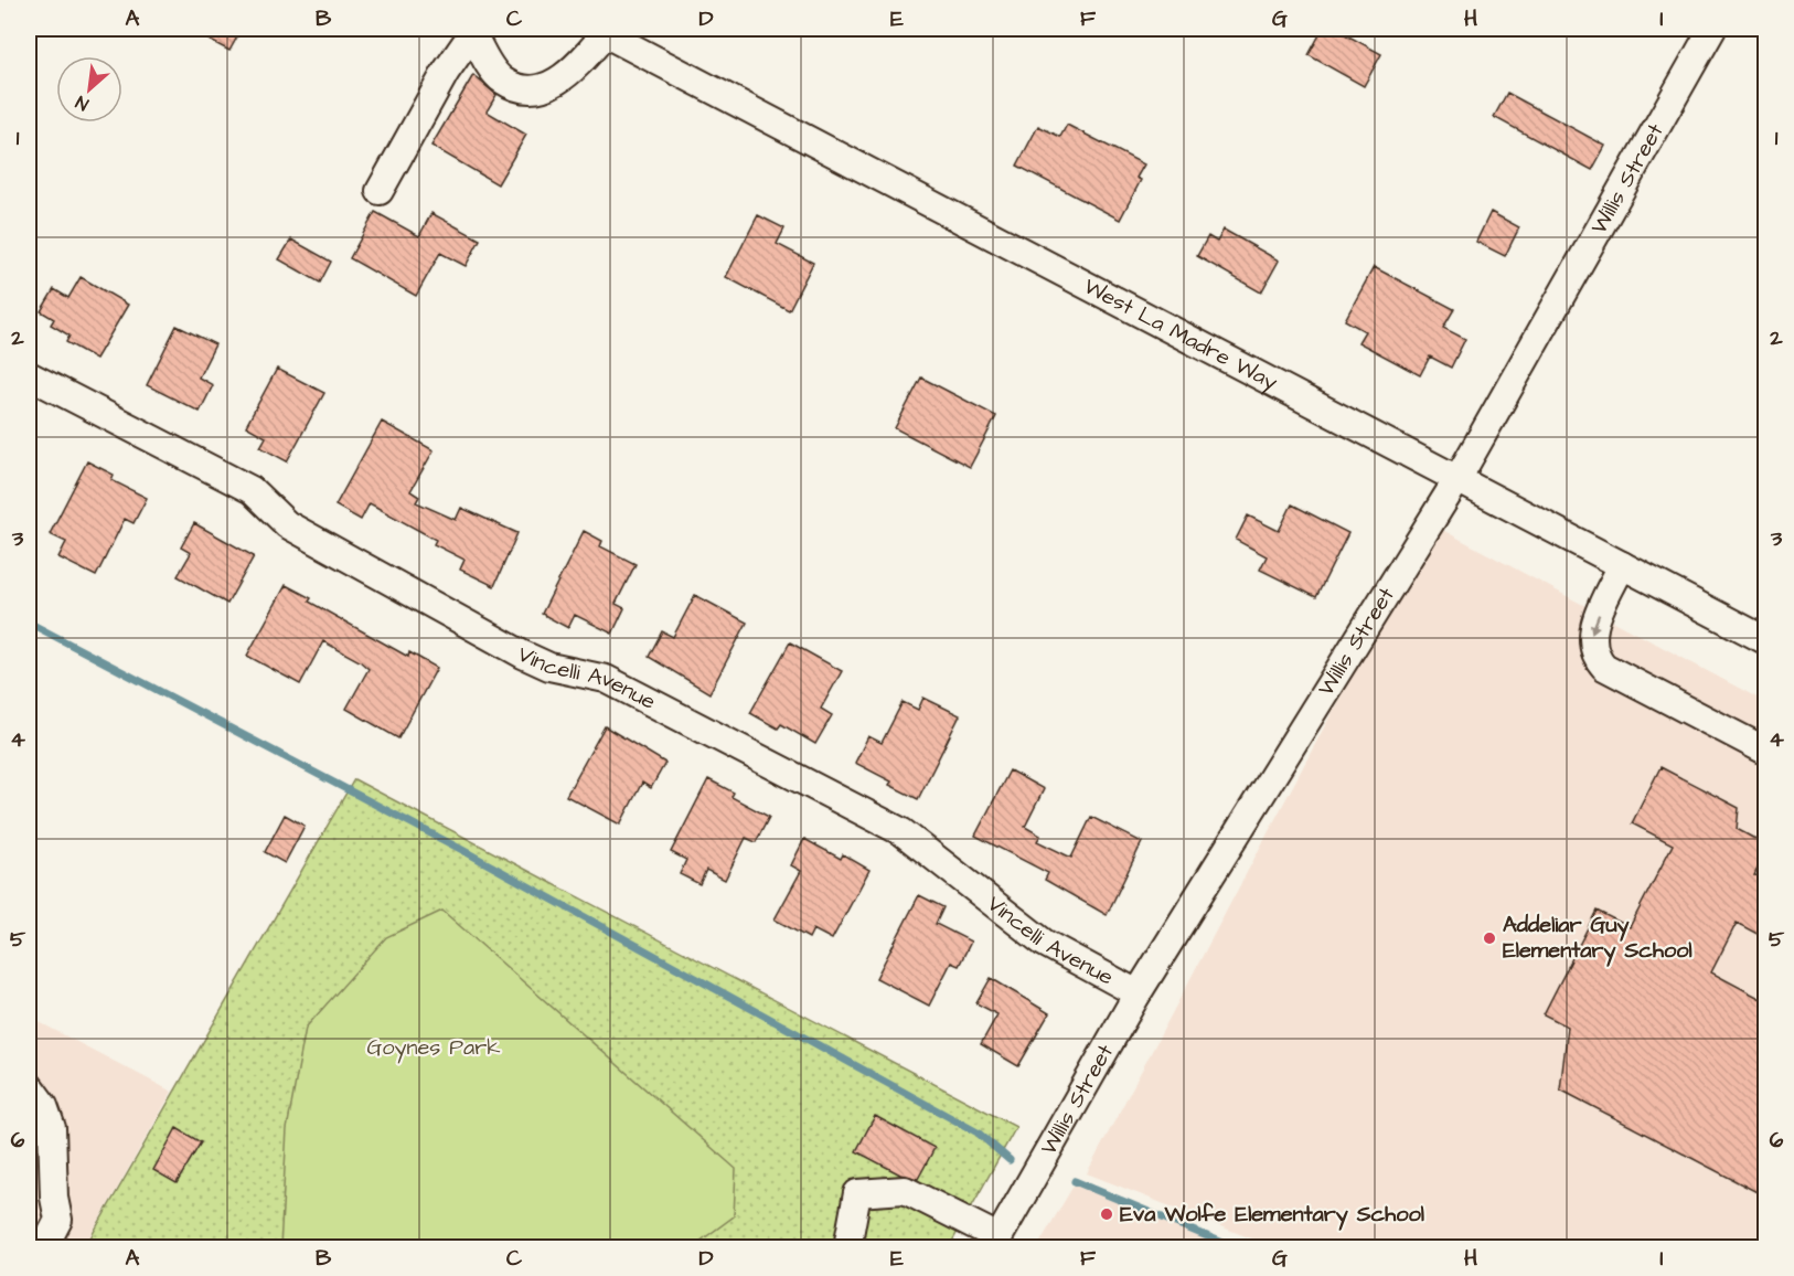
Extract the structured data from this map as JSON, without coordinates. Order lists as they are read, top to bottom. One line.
{"streets":{"street":["Willis Street","West La Madre Way","Vincelli Avenue"]},"crossings":[["Willis Street","West La Madre Way"],["Willis Street","Vincelli Avenue"]],"parks":["Goynes Park"],"places":["Addeliar Guy Elementary School","Eva Wolfe Elementary School"],"north":"bottom left","grid":{"columns":["A","B","C","D","E","F","G","H","I"],"rows":["1","2","3","4","5","6"]}}
